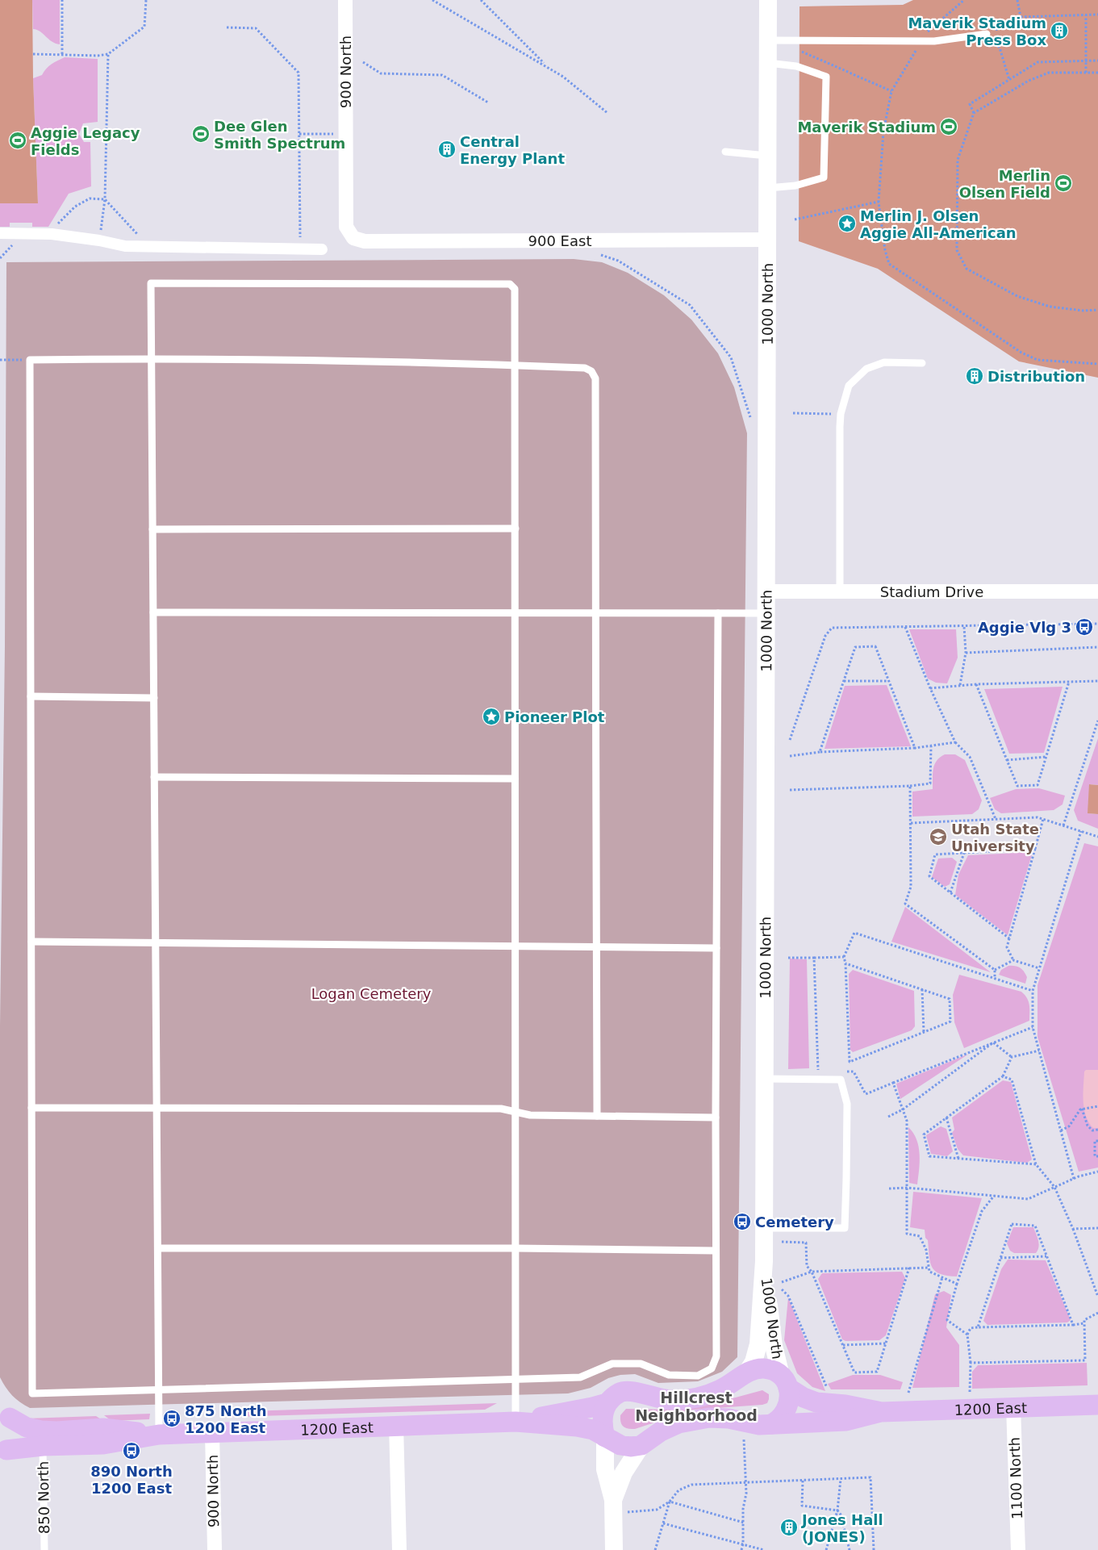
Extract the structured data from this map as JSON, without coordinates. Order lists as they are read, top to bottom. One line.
{"streets":{"main road":["1200 East"],"street":["900 North","900 East","1000 North","Stadium Drive","1100 North"],"lane":["850 North"]},"crossings":[["900 North","900 East"],["900 North","1200 East"],["900 East","1000 North"],["1000 North","Stadium Drive"],["1000 North","1200 East"],["1200 East","1100 North"],["1200 East","850 North"]],"districts":["Hillcrest Neighborhood"],"parks":["Logan Cemetery"],"places":{"building":["Maverik Stadium Press Box","Central Energy Plant","Distribution","Jones Hall (JONES)"],"sports":["Maverik Stadium","Dee Glen Smith Spectrum","Aggie Legacy Fields","Merlin Olsen Field"],"place":["Merlin J. Olsen Aggie All-American","Pioneer Plot"],"bus stop":["Aggie Vlg 3","Cemetery","875 North 1200 East","890 North 1200 East"],"school or university":["Utah State University"]}}
